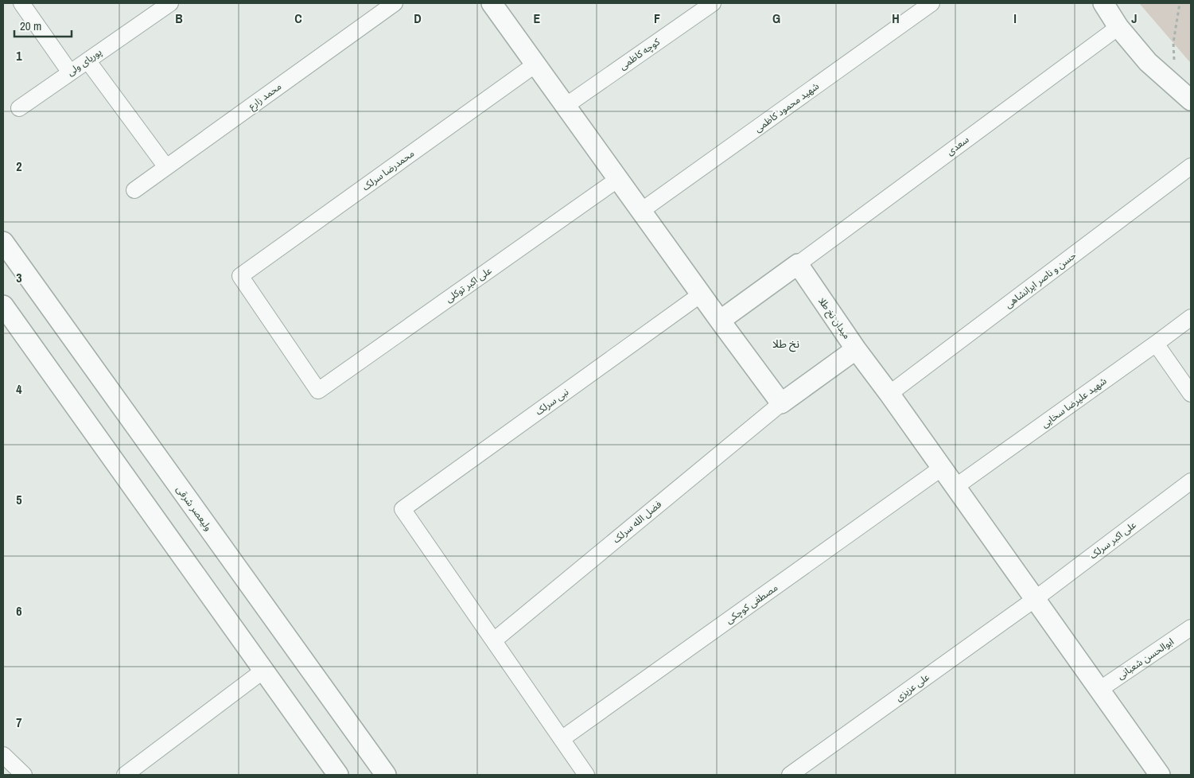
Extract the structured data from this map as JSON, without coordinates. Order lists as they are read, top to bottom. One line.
{"streets":{"street":["کوچه کاظمی","پوریای ولی","محمد زارع","شهید محمود کاظمی","سعدی","محمدرضا سرلک","حسن و ناصر ایرانشاهی","علی اکبر توکلی","میدان نخ طلا","نبی سرلک","شهید علیرضا سخایی","ولیعصر شرقی","فضل الله سرلک","علی اکبر سرلک","مصطفی کوچکی","ابوالحسن شعبانی","علی عزیزی"]},"crossings":[["سعدی","میدان نخ طلا"],["محمدرضا سرلک","علی اکبر توکلی"],["میدان نخ طلا","فضل الله سرلک"],["نبی سرلک","فضل الله سرلک"],["علی اکبر سرلک","علی عزیزی"]],"districts":["نخ طلا"],"scale_bar":"20 m","grid":{"columns":["B","C","D","E","F","G","H","I","J"],"rows":["1","2","3","4","5","6","7"]}}
